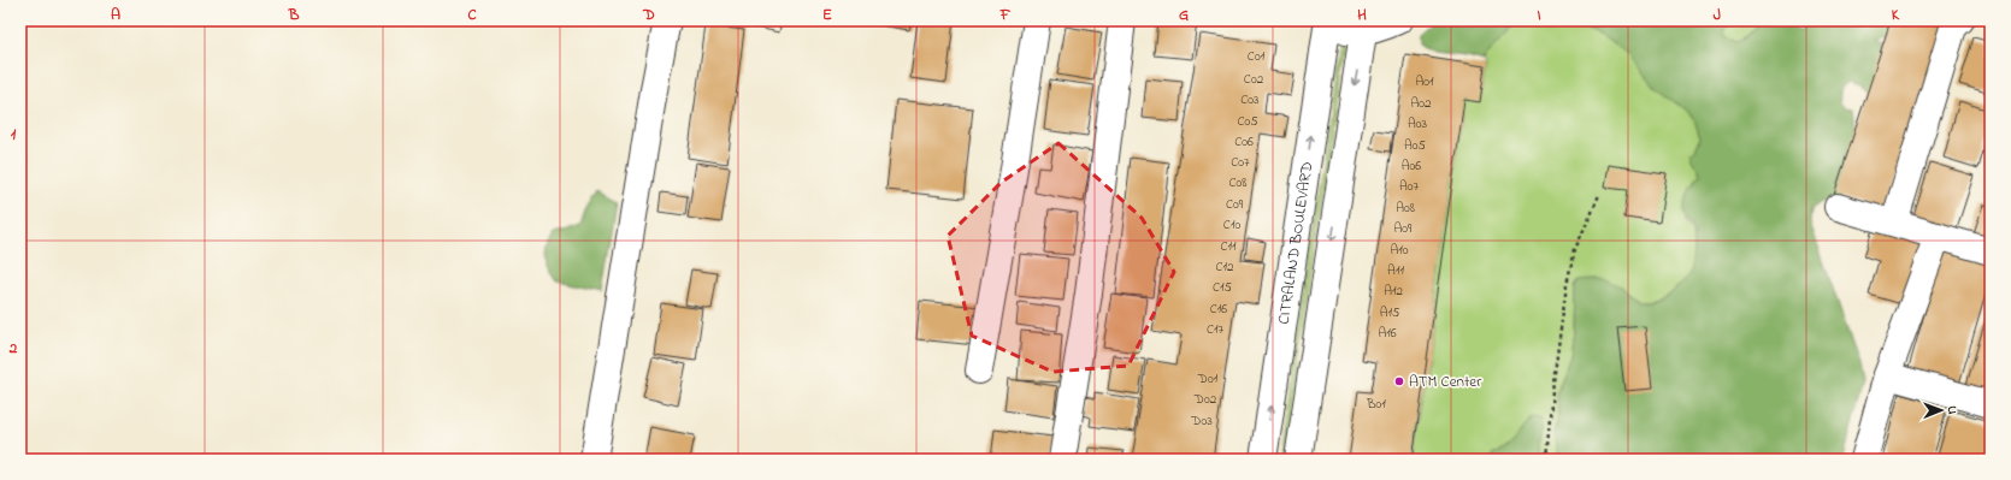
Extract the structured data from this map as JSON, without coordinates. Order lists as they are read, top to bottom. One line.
{"streets":{"street":["CITRALAND BOULEVARD"]},"places":["ATM Center"],"house_numbers":["C01","C02","A01","C03","A02","C05","A03","C06","A05","C07","A06","C08","A07","C09","A08","C10","A09","C11","A10","C12","A11","C15","A12","C16","A15","C17","A16","D01","D02","B01","D03"],"north":"right","grid":{"columns":["A","B","C","D","E","F","G","H","I","J","K"],"rows":["1","2"]}}
